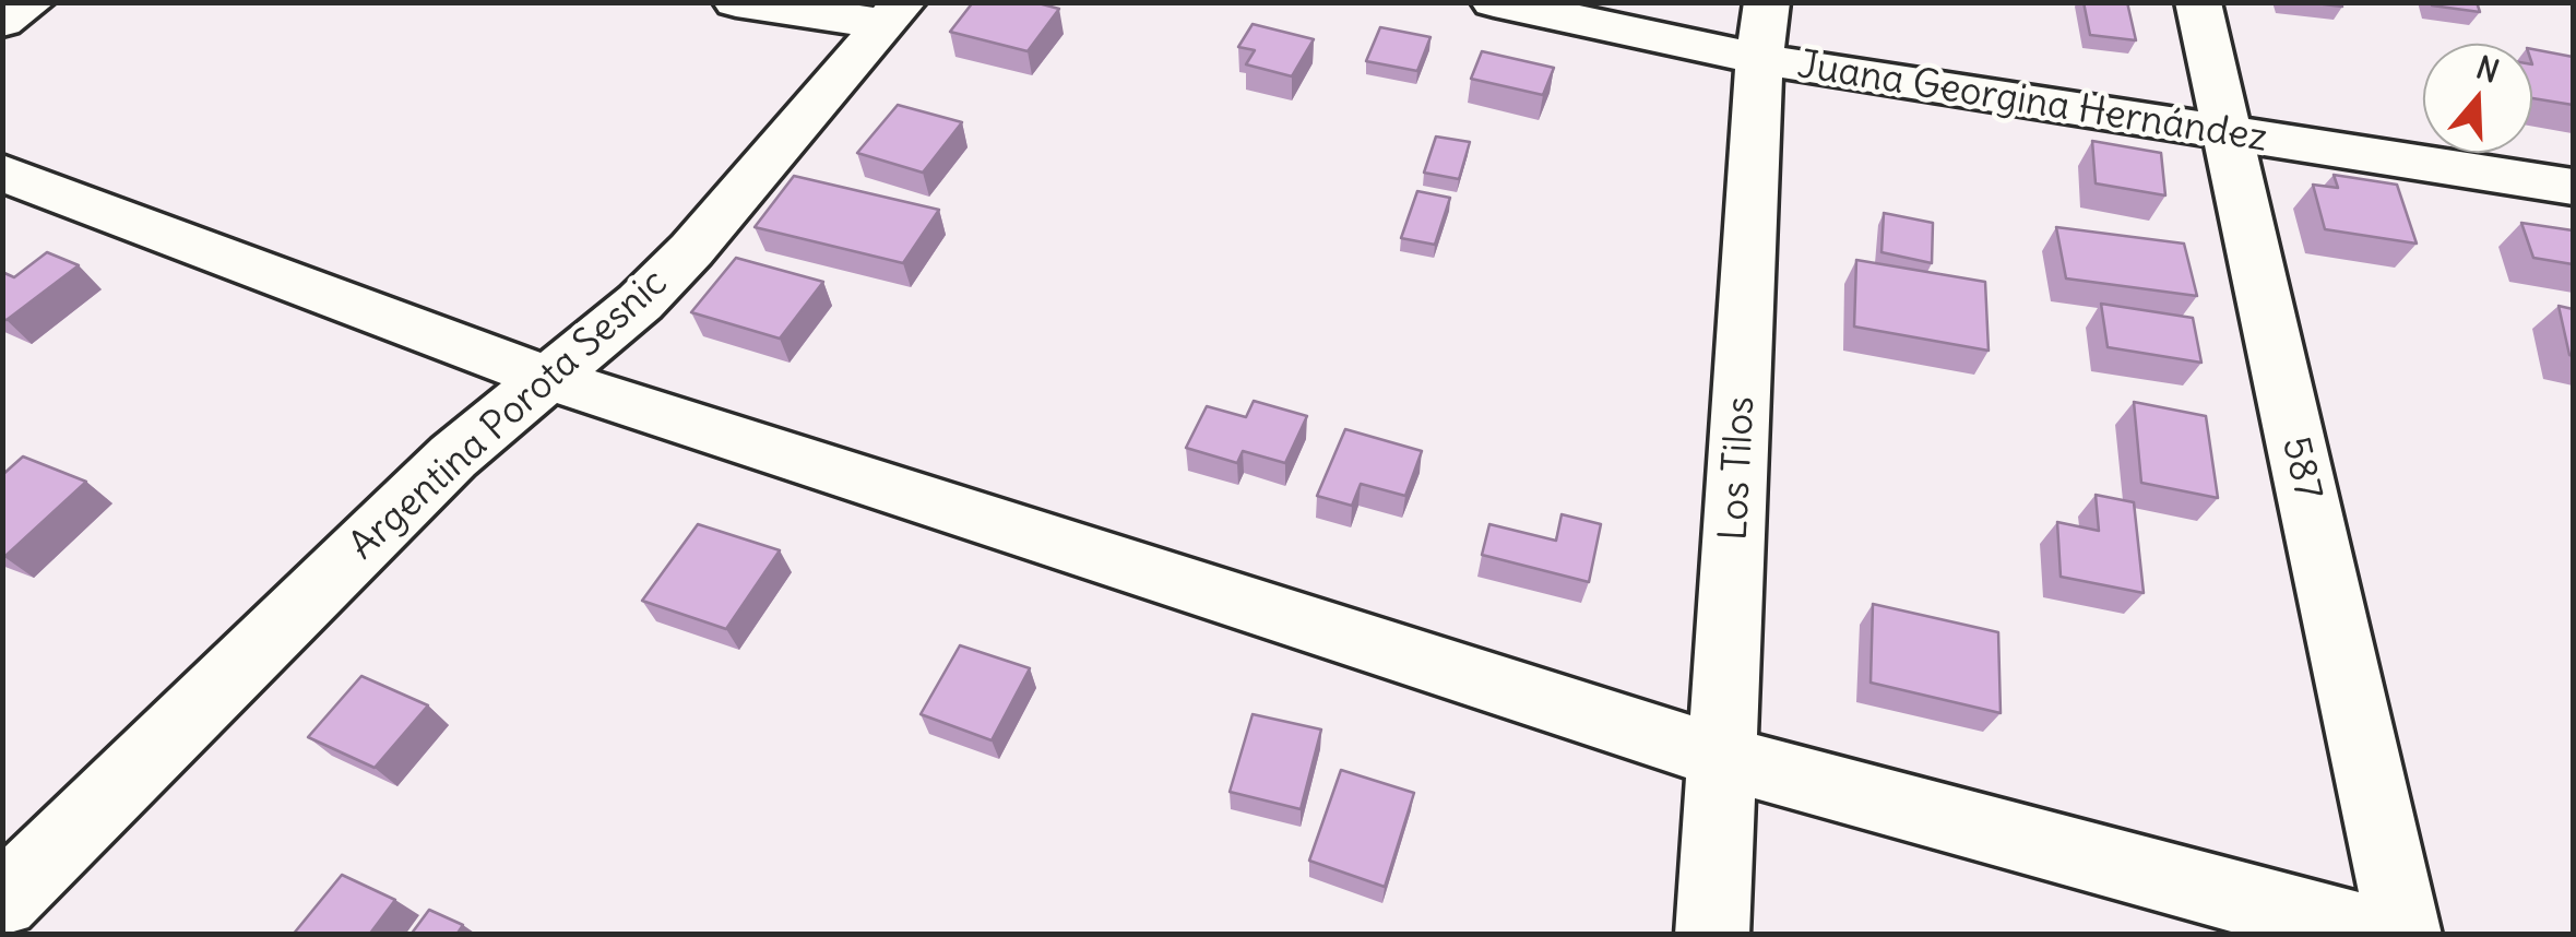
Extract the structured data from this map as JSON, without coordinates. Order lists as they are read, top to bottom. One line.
{"streets":{"street":["Juana Georgina Hernández","Argentina Porota Sesnic","Los Tilos","587"]},"crossings":[["Juana Georgina Hernández","Los Tilos"],["Juana Georgina Hernández","587"]],"north":"top"}
